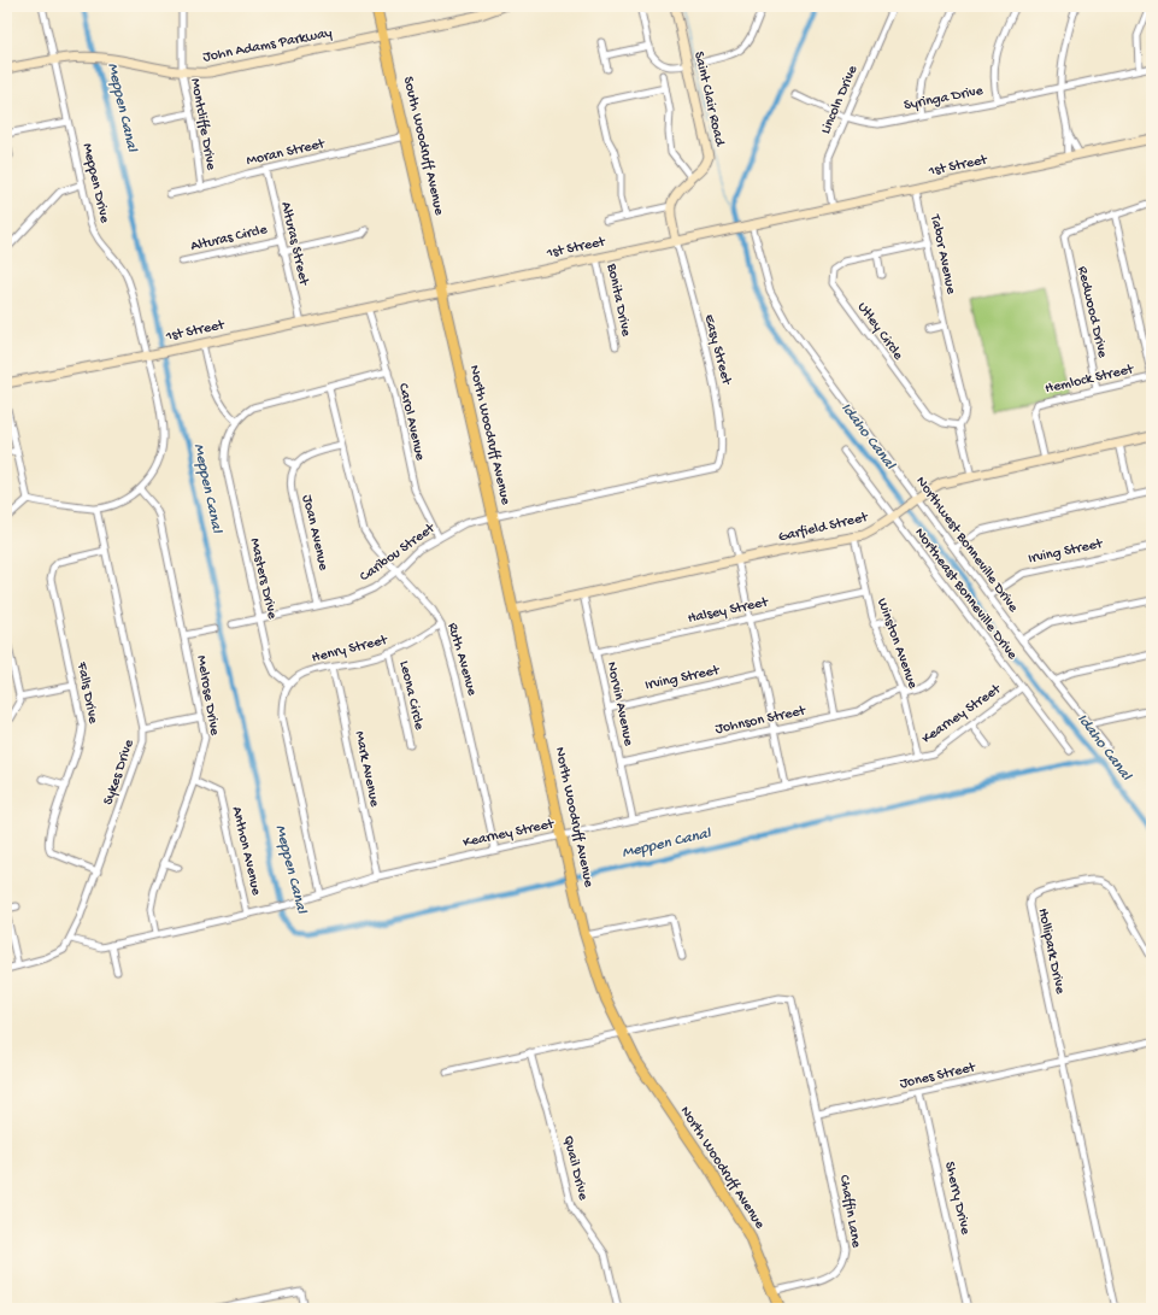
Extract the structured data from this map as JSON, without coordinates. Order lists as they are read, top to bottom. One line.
{"streets":{"main road":["South Woodruff Avenue","North Woodruff Avenue"],"street":["John Adams Parkway","Saint Clair Road","Syringa Drive","Lincoln Drive","Montcliffe Drive","Moran Street","1st Street","Meppen Drive","Alturas Circle","Alturas Street","Tabor Avenue","Bonita Drive","Redwood Drive","Utley Circle","Easy Street","Hemlock Street","Carol Avenue","Garfield Street","Joan Avenue","Northwest Bonneville Drive","Irving Street","Caribou Street","Masters Drive","Northeast Bonneville Drive","Halsey Street","Winston Avenue","Henry Street","Ruth Avenue","Falls Drive","Melrose Drive","Leona Circle","Norvin Avenue","Kearney Street","Johnson Street","Mark Avenue","Sykes Drive","Anthon Avenue","Hollipark Drive","Jones Street","Quail Drive","Sherry Drive","Chaffin Lane"]},"crossings":[["John Adams Parkway","Montcliffe Drive"],["John Adams Parkway","South Woodruff Avenue"],["John Adams Parkway","Meppen Drive"],["Syringa Drive","Lincoln Drive"],["Lincoln Drive","1st Street"],["Montcliffe Drive","Moran Street"],["South Woodruff Avenue","Moran Street"],["South Woodruff Avenue","1st Street"],["South Woodruff Avenue","North Woodruff Avenue"],["Moran Street","Alturas Street"],["1st Street","Meppen Drive"],["1st Street","Alturas Street"],["1st Street","Tabor Avenue"],["1st Street","Bonita Drive"],["1st Street","Easy Street"],["1st Street","Carol Avenue"],["1st Street","North Woodruff Avenue"],["1st Street","Northwest Bonneville Drive"],["Meppen Drive","Melrose Drive"],["Alturas Circle","Alturas Street"],["Tabor Avenue","Utley Circle"],["Tabor Avenue","Garfield Street"],["Redwood Drive","Hemlock Street"],["Easy Street","Caribou Street"],["Hemlock Street","Garfield Street"],["Carol Avenue","Caribou Street"],["North Woodruff Avenue","Garfield Street"],["North Woodruff Avenue","Caribou Street"],["North Woodruff Avenue","Kearney Street"],["North Woodruff Avenue","Chaffin Lane"],["Garfield Street","Northwest Bonneville Drive"],["Garfield Street","Northeast Bonneville Drive"],["Garfield Street","Winston Avenue"],["Garfield Street","Norvin Avenue"],["Joan Avenue","Caribou Street"],["Northwest Bonneville Drive","Irving Street"],["Irving Street","Norvin Avenue"],["Caribou Street","Masters Drive"],["Caribou Street","Ruth Avenue"],["Masters Drive","Henry Street"],["Northeast Bonneville Drive","Kearney Street"],["Halsey Street","Winston Avenue"],["Halsey Street","Norvin Avenue"],["Winston Avenue","Kearney Street"],["Winston Avenue","Johnson Street"],["Henry Street","Ruth Avenue"],["Henry Street","Leona Circle"],["Henry Street","Mark Avenue"],["Ruth Avenue","Kearney Street"],["Falls Drive","Sykes Drive"],["Melrose Drive","Kearney Street"],["Melrose Drive","Anthon Avenue"],["Norvin Avenue","Kearney Street"],["Norvin Avenue","Johnson Street"],["Kearney Street","Mark Avenue"],["Kearney Street","Sykes Drive"],["Kearney Street","Anthon Avenue"],["Hollipark Drive","Jones Street"],["Jones Street","Sherry Drive"],["Jones Street","Chaffin Lane"]],"water":["Meppen Canal","Idaho Canal"]}
